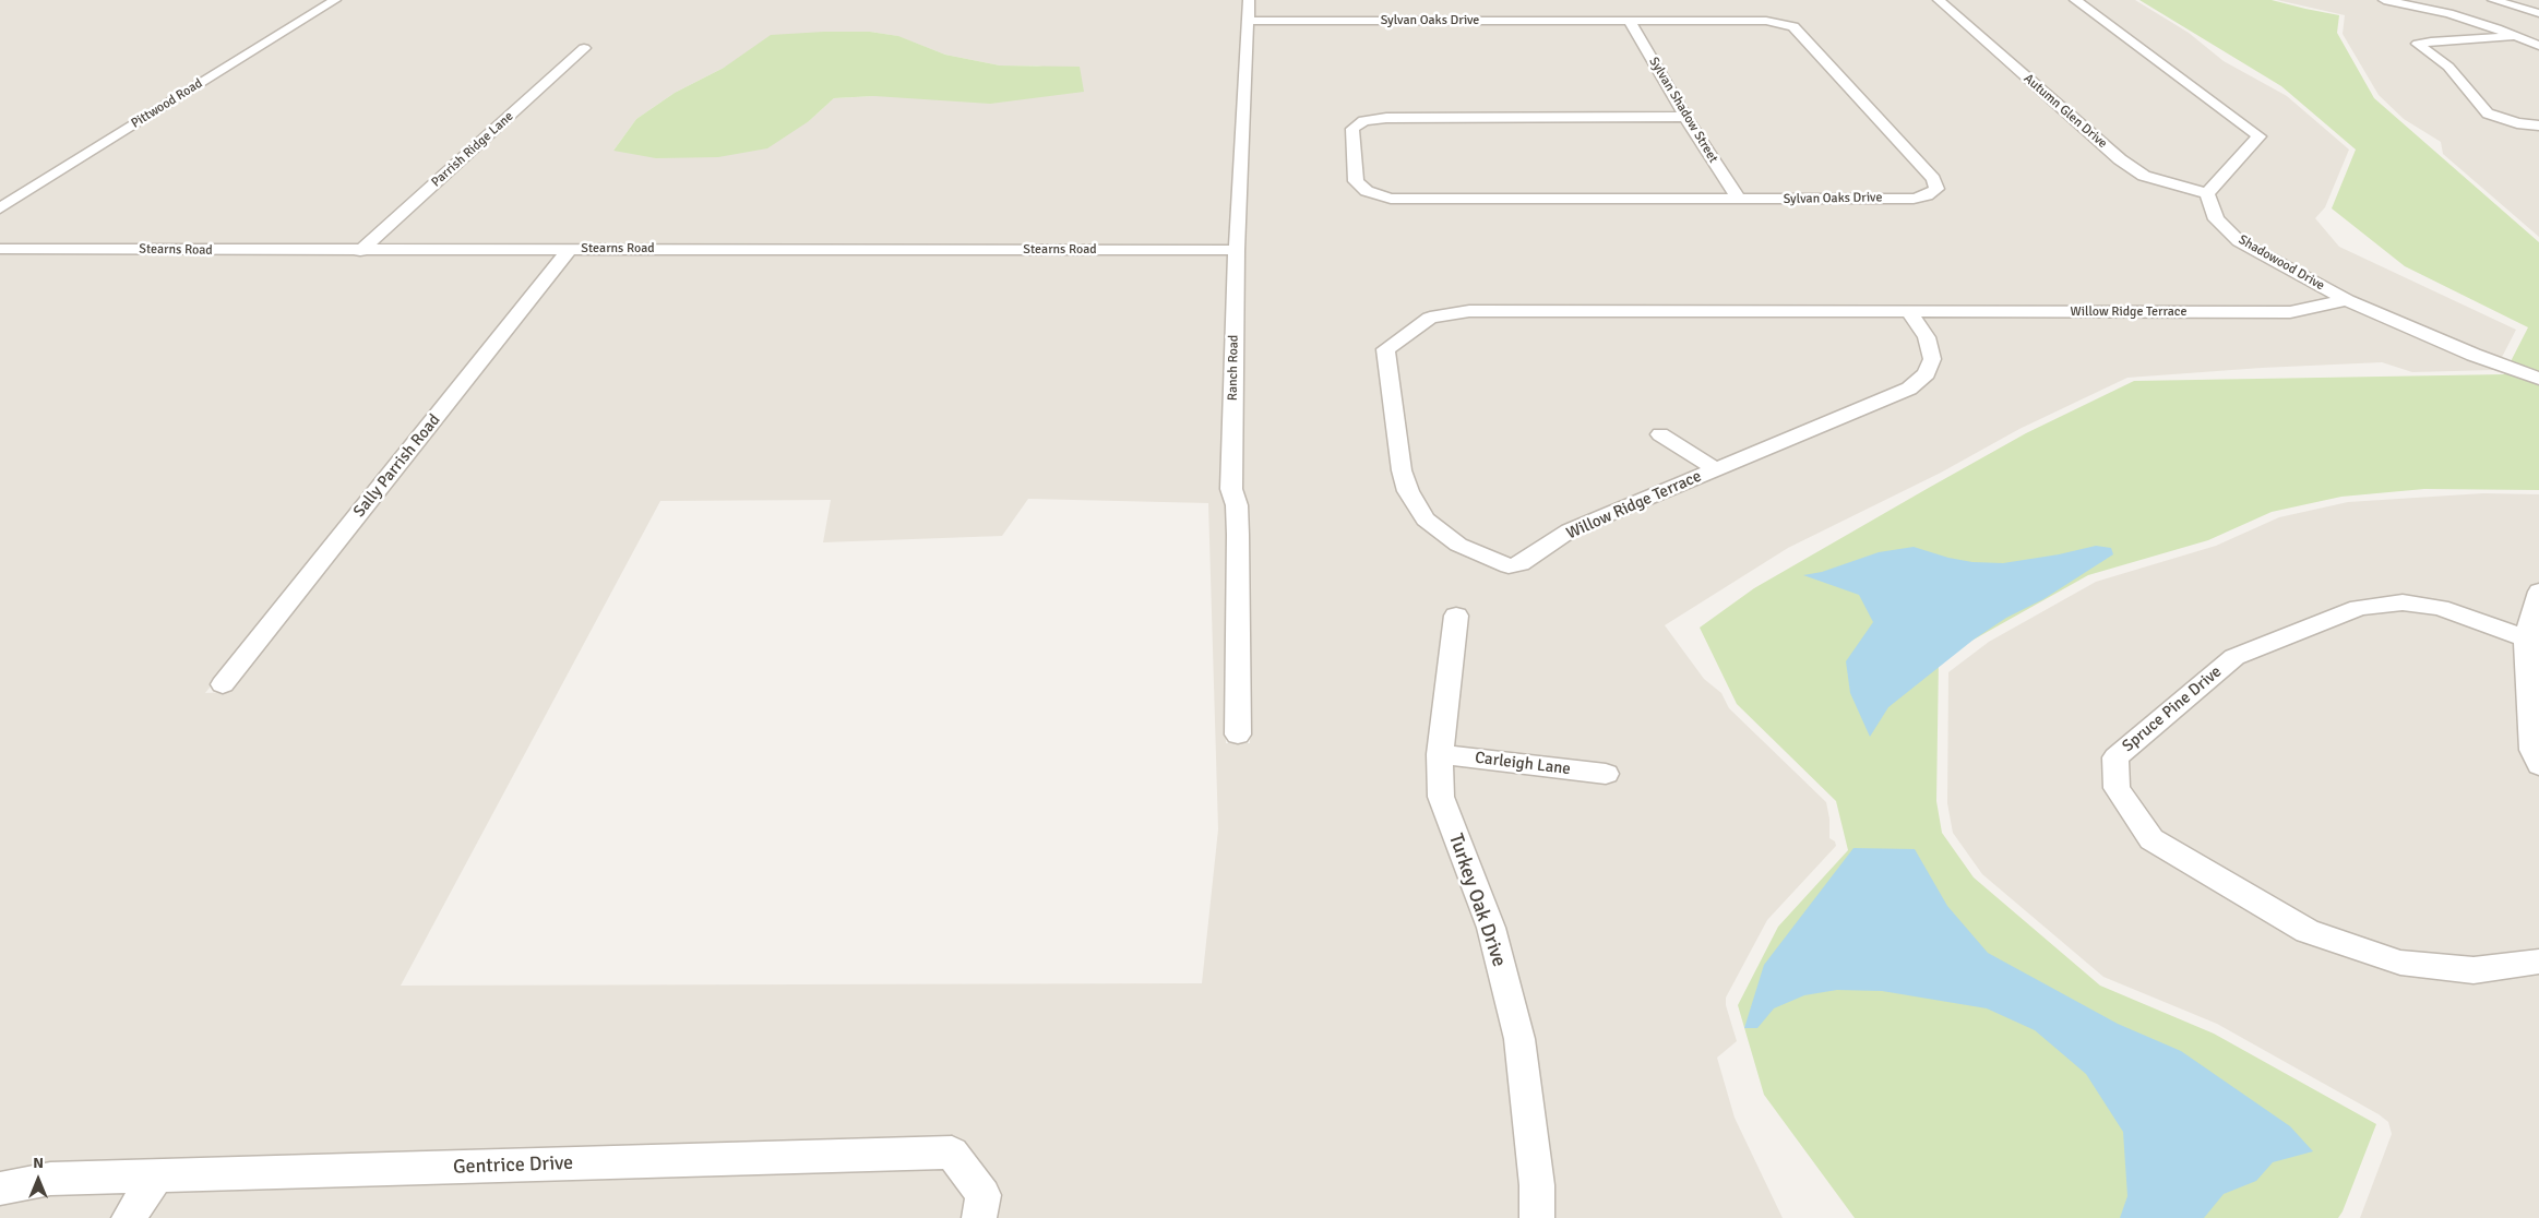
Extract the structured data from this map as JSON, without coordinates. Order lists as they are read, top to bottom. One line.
{"streets":{"street":["Sylvan Oaks Drive","Pittwood Road","Sylvan Shadow Street","Autumn Glen Drive","Parrish Ridge Lane","Stearns Road","Shadowood Drive","Willow Ridge Terrace","Ranch Road","Sally Parrish Road","Spruce Pine Drive","Carleigh Lane","Turkey Oak Drive","Gentrice Drive"]},"crossings":[["Sylvan Oaks Drive","Sylvan Shadow Street"],["Sylvan Oaks Drive","Ranch Road"],["Autumn Glen Drive","Shadowood Drive"],["Parrish Ridge Lane","Stearns Road"],["Stearns Road","Ranch Road"],["Stearns Road","Sally Parrish Road"],["Shadowood Drive","Willow Ridge Terrace"],["Carleigh Lane","Turkey Oak Drive"]],"north":"top"}
